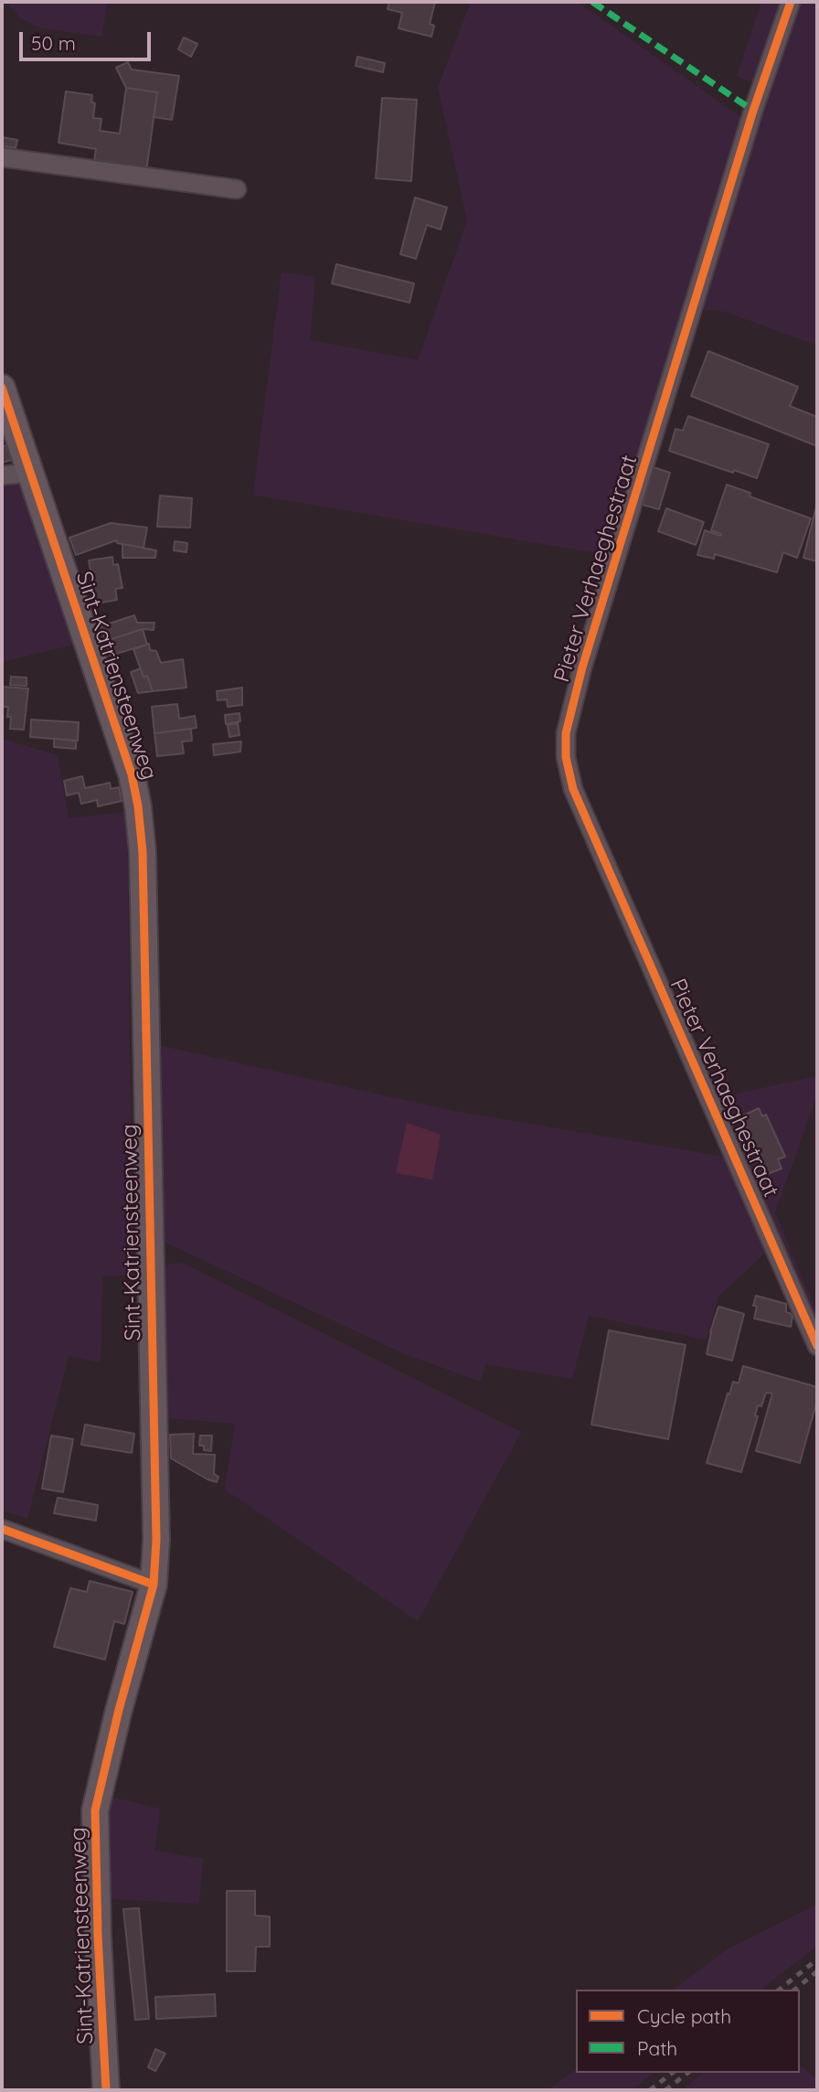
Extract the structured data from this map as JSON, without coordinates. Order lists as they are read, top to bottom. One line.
{"streets":{"street":["Pieter Verhaeghestraat","Sint-Katriensteenweg"]},"legend":["Cycle path","Path"],"scale_bar":"50 m"}
